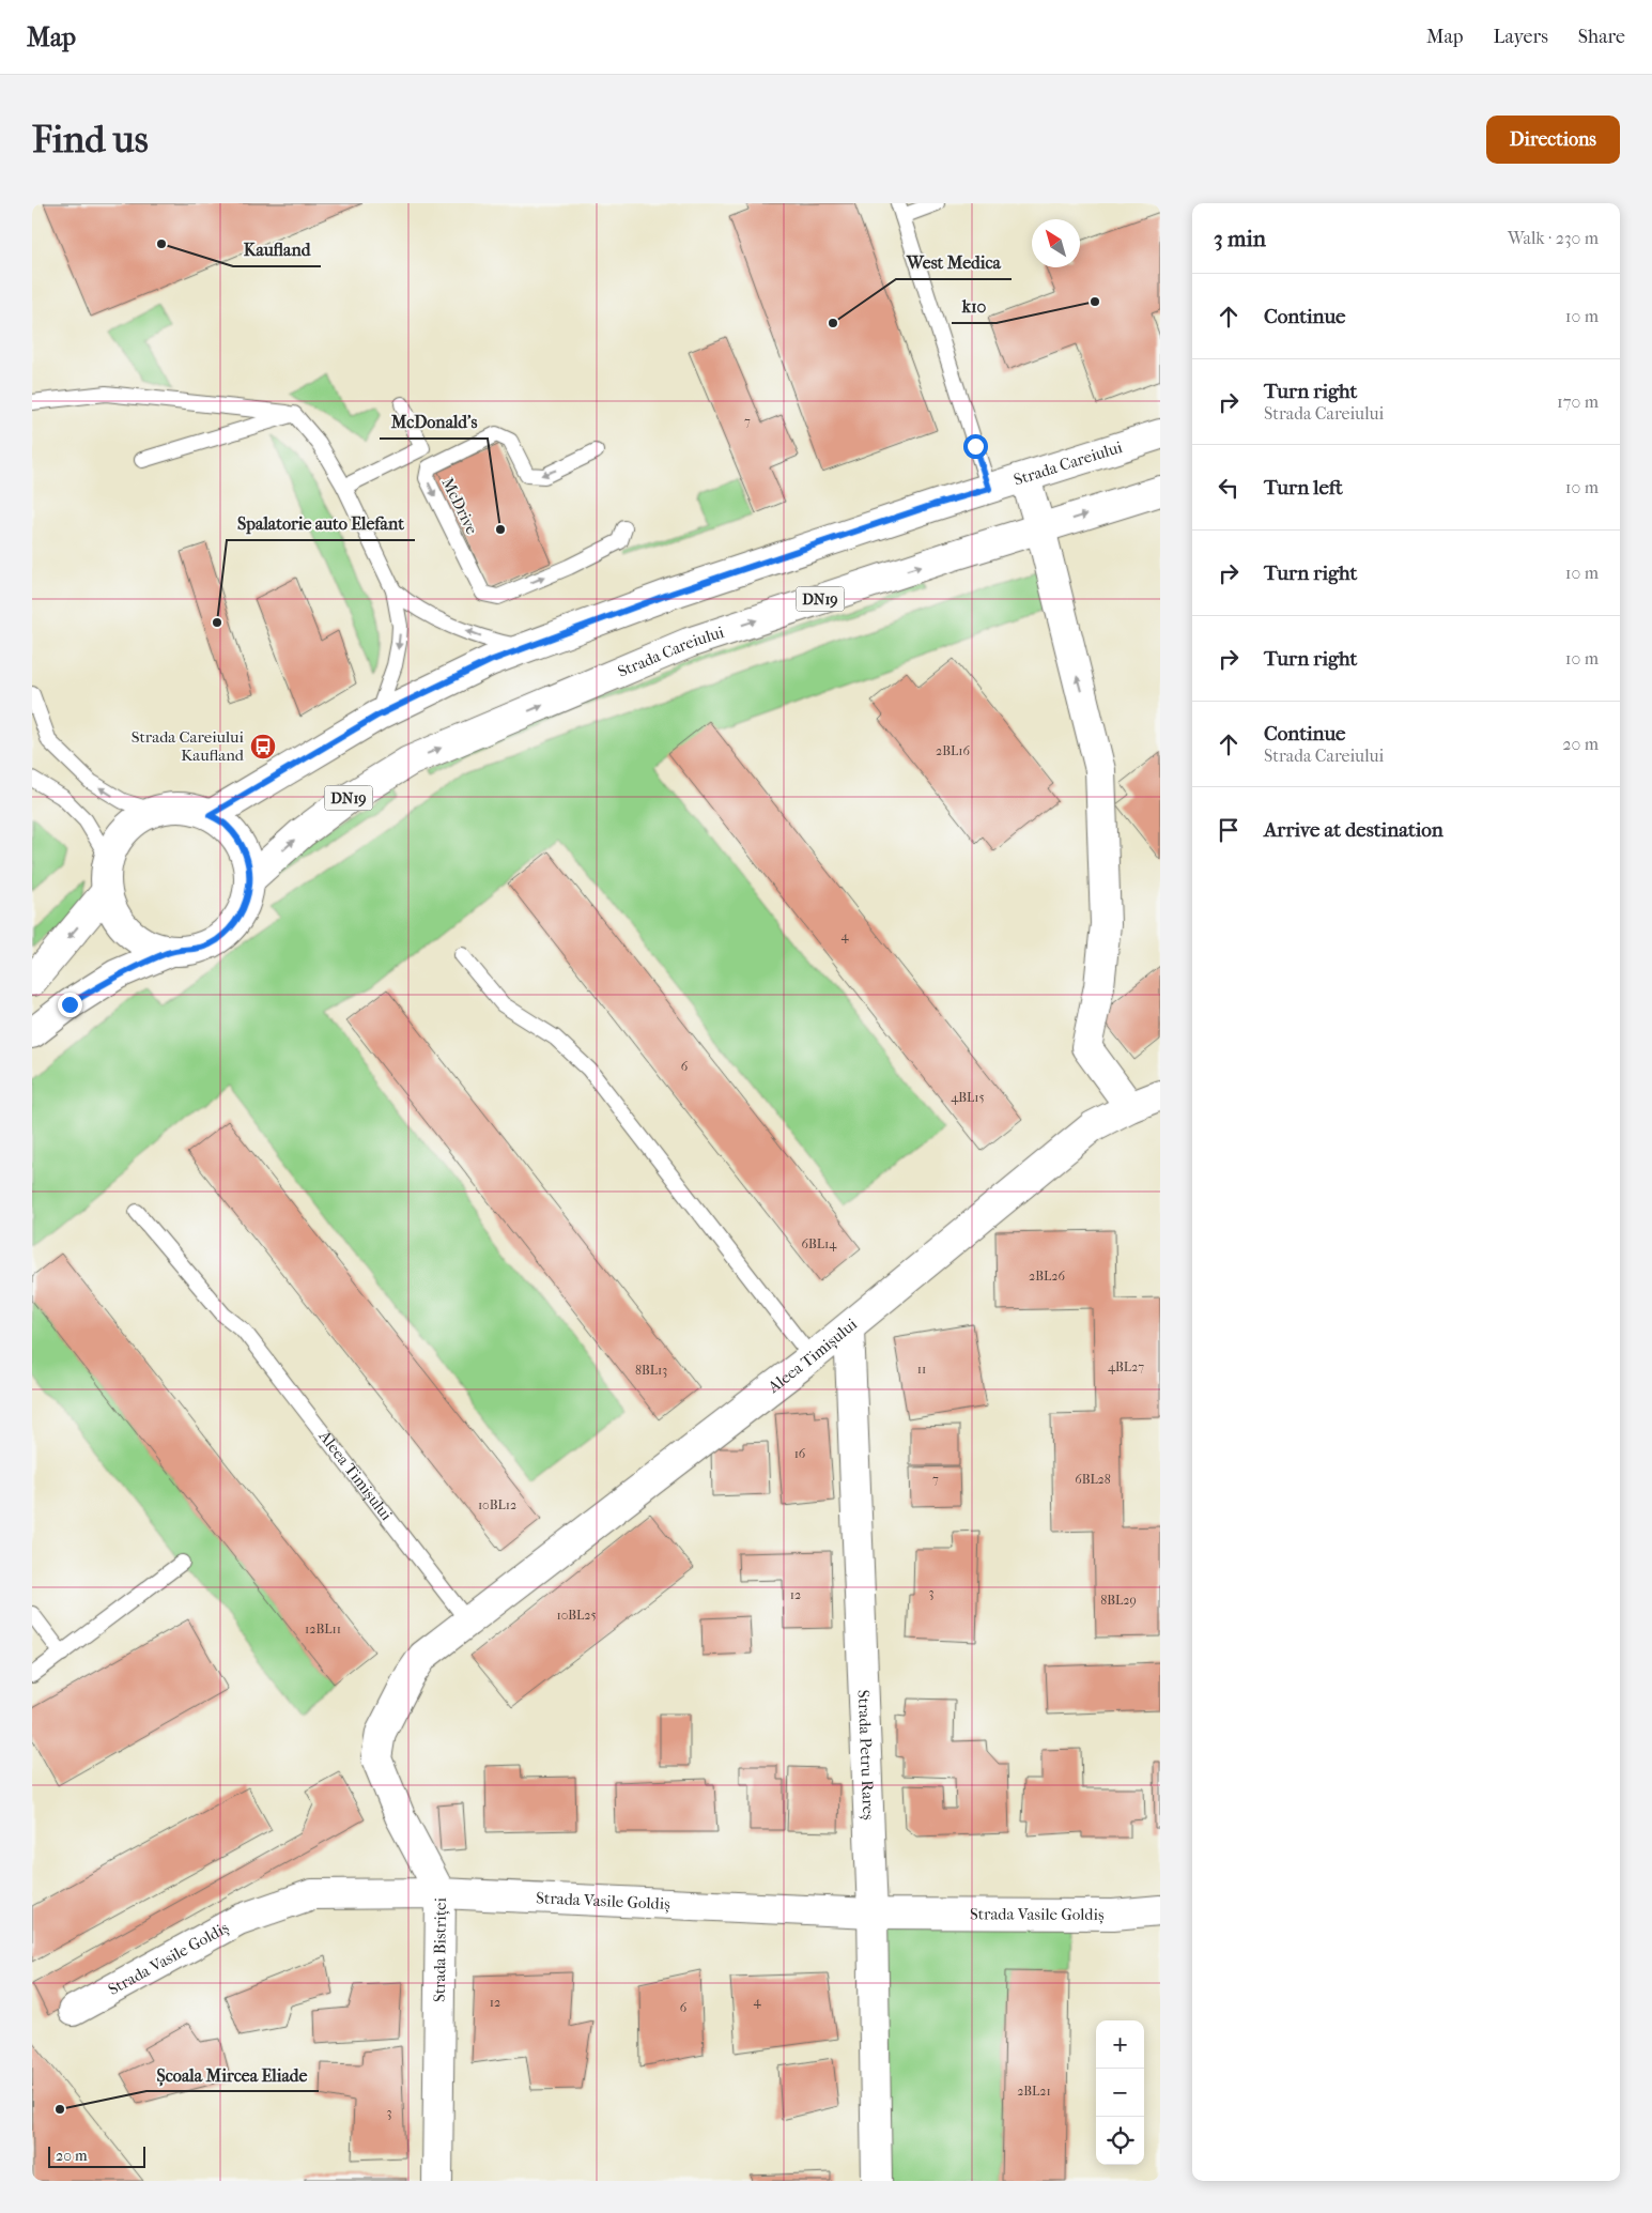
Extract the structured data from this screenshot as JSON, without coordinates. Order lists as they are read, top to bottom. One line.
{"streets":{"street":["Strada Careiului","DN19","Aleea Timișului","Strada Petru Rareș","Strada Vasile Goldiș","Strada Bistriței"],"lane":["McDrive"]},"crossings":[["Aleea Timișului","Strada Petru Rareș"],["Aleea Timișului","Strada Bistriței"],["Strada Petru Rareș","Strada Vasile Goldiș"],["Strada Vasile Goldiș","Strada Bistriței"]],"places":{"other":["Kaufland","k10","West Medica","McDonald's","Spalatorie auto Elefant","Școala Mircea Eliade"],"bus stop":["Strada Careiului Kaufland"]},"house_numbers":["7","2BL16","4","6","4BL15","6BL14","2BL26","4BL27","11","8BL13","16","7","6BL28","10BL12","3","12","8BL29","10BL25","12BL11","4","12","6","2BL21","3"],"scale_bar":"20 m","north":"top left","page":{"header":"Map","nav":["Map","Layers","Share"],"buttons":"Directions","title":"Find us","heading":["3 min","Walk · 230 m"],"list":[["Continue","10 m"],["Turn right","Strada Careiului","170 m"],["Turn left","10 m"],["Turn right","10 m"],["Turn right","10 m"],["Continue","Strada Careiului","20 m"],"Arrive at destination"],"map_buttons":["+","−"],"scale":"20 m"}}
